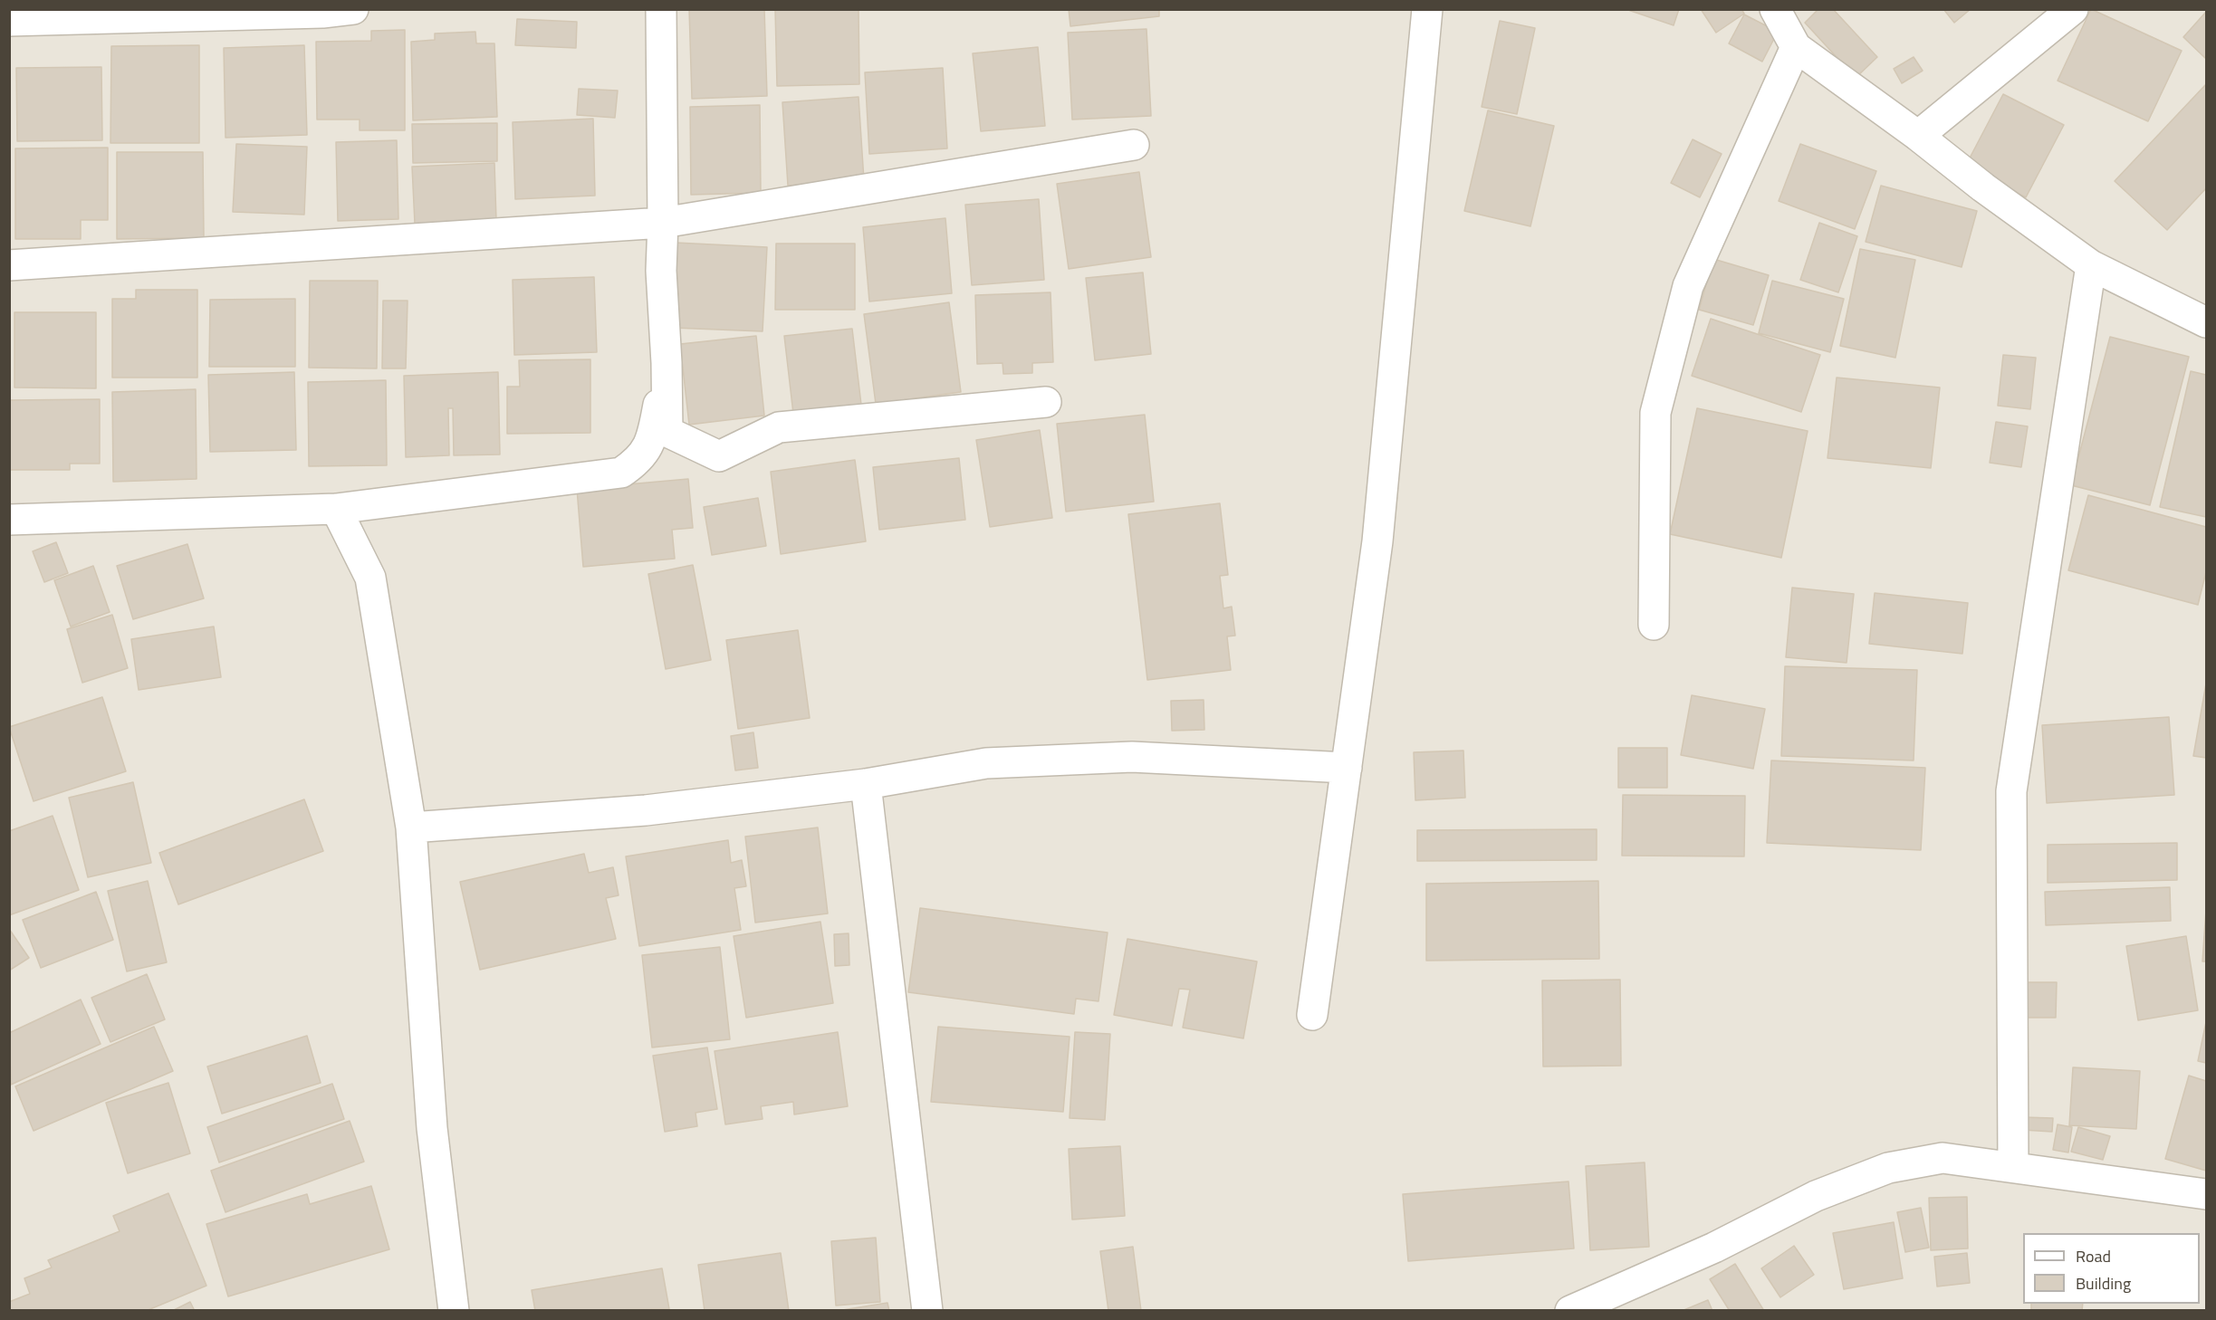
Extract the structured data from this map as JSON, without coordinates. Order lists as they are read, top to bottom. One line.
{"legend":["Road","Building"]}
